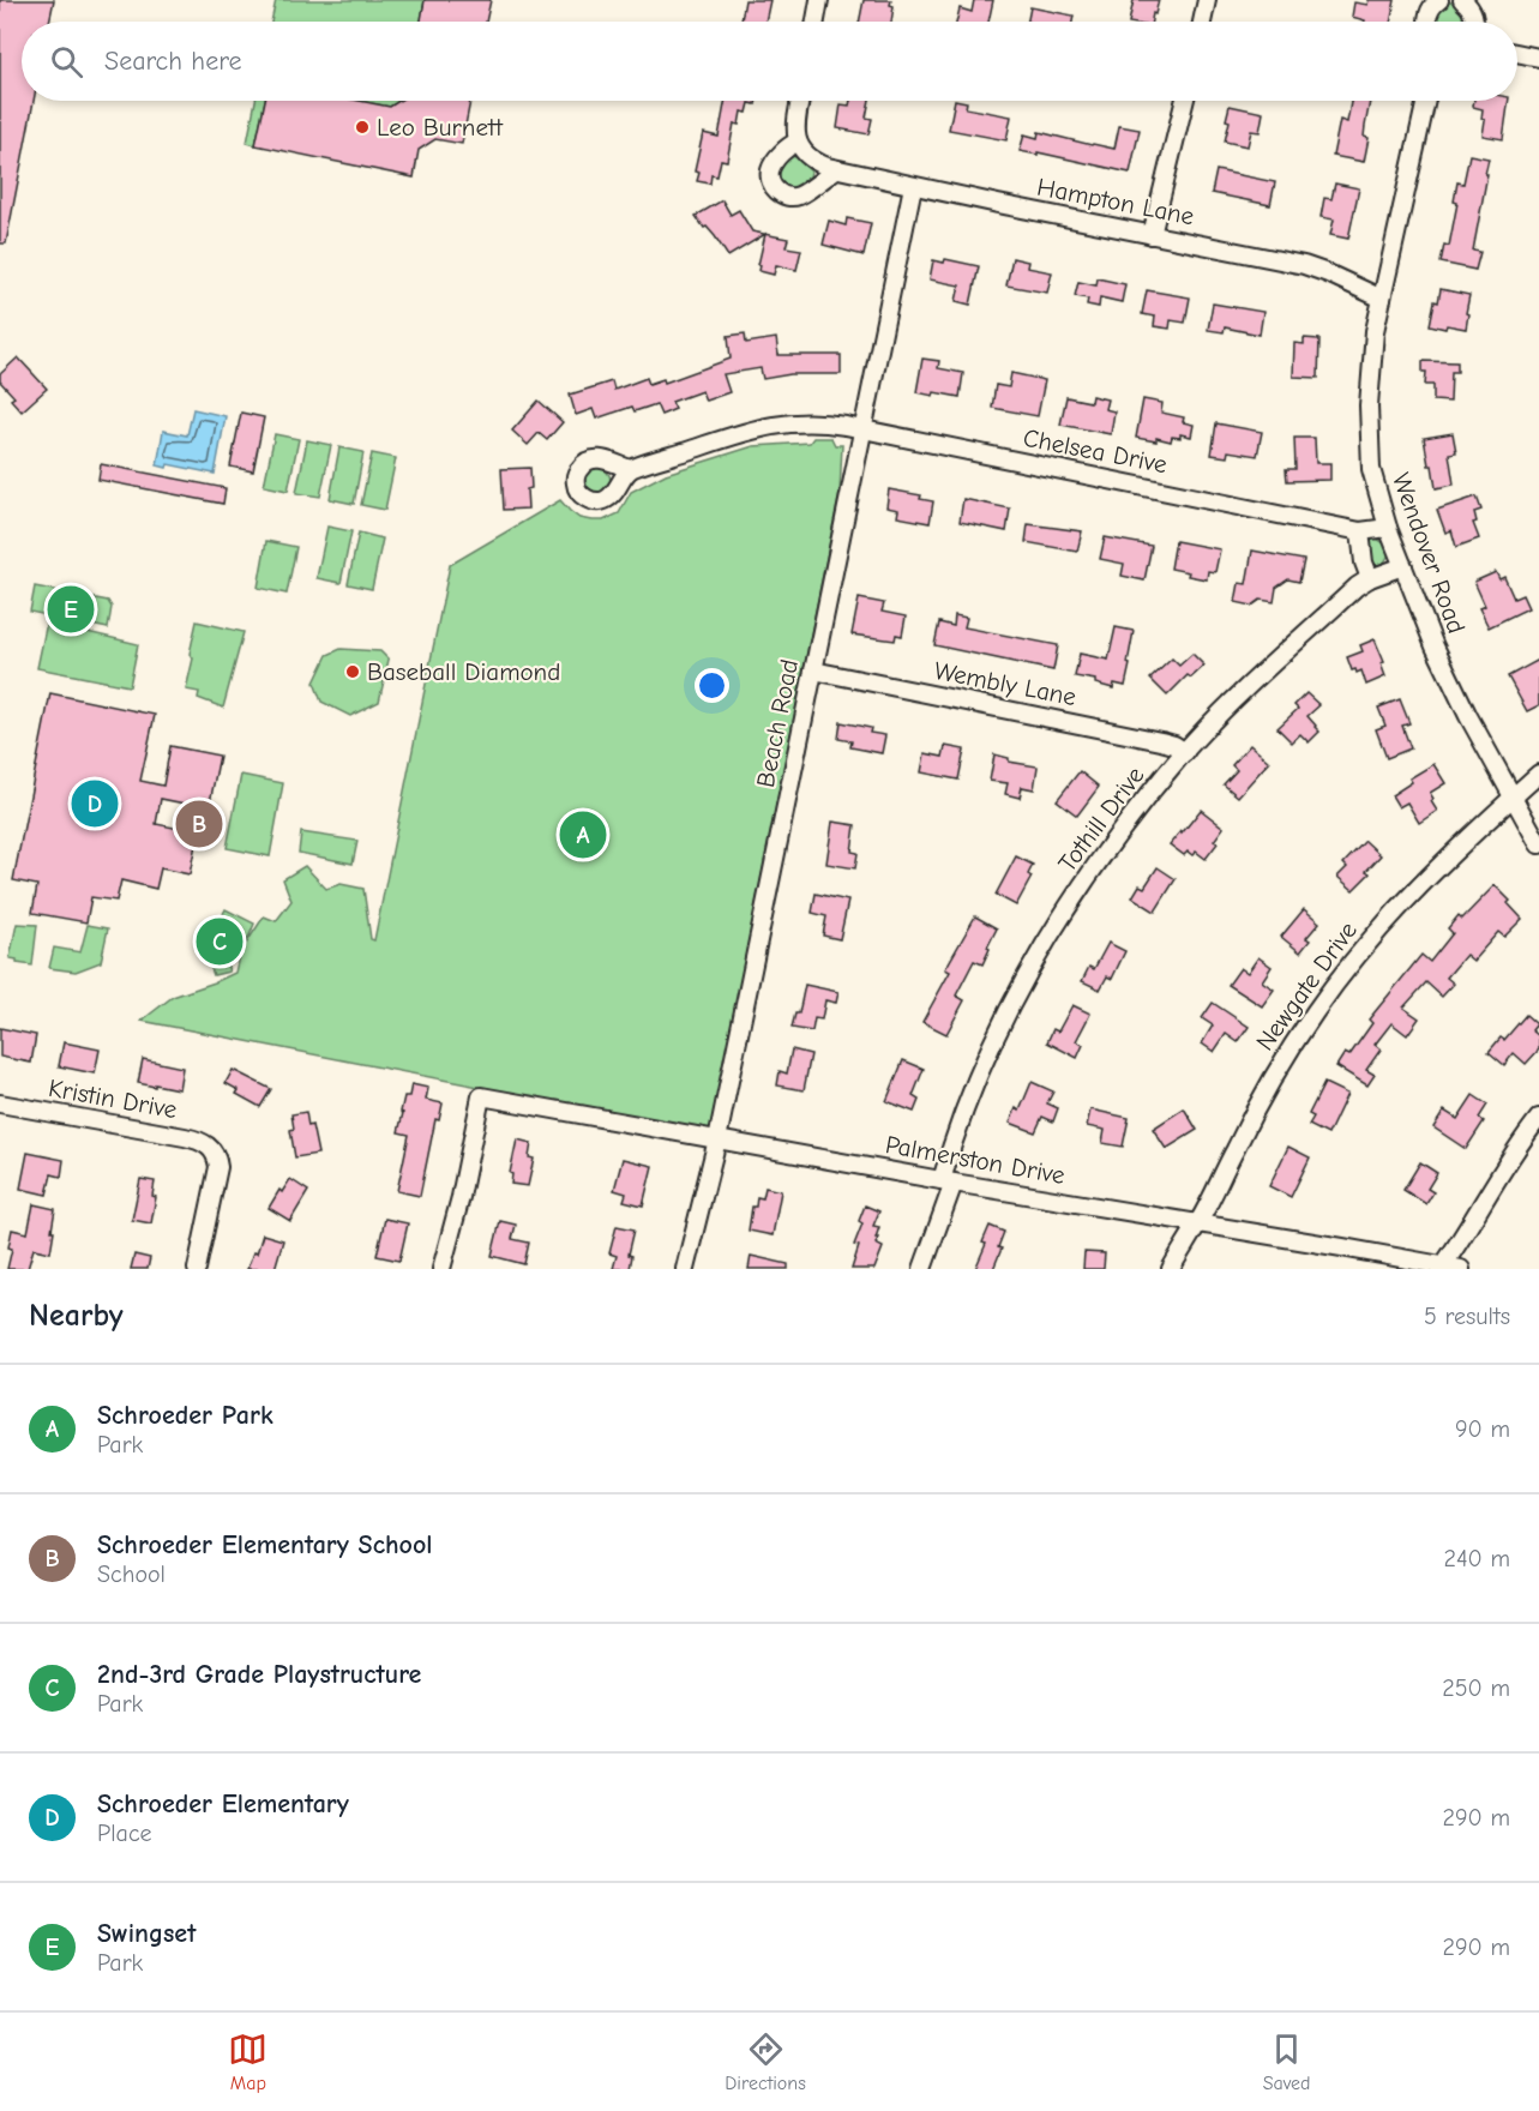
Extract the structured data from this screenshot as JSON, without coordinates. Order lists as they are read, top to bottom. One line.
{"streets":{"street":["Hampton Lane","Chelsea Drive","Wendover Road","Wembly Lane","Beach Road","Tothill Drive","Newgate Drive","Kristin Drive","Palmerston Drive"]},"crossings":[["Hampton Lane","Wendover Road"],["Hampton Lane","Beach Road"],["Chelsea Drive","Beach Road"],["Wendover Road","Tothill Drive"],["Wendover Road","Newgate Drive"],["Wembly Lane","Beach Road"],["Wembly Lane","Tothill Drive"],["Beach Road","Palmerston Drive"],["Tothill Drive","Palmerston Drive"],["Newgate Drive","Palmerston Drive"]],"places":["Leo Burnett","Baseball Diamond"],"page":{"search":"Search here","pins":["E","D","B","A","C"],"heading":["Nearby","5 results"],"list":[{"mark":"A","name":"Schroeder Park","note":"Park","value":"90 m"},{"mark":"B","name":"Schroeder Elementary School","note":"School","value":"240 m"},{"mark":"C","name":"2nd-3rd Grade Playstructure","note":"Park","value":"250 m"},{"mark":"D","name":"Schroeder Elementary","note":"Place","value":"290 m"},{"mark":"E","name":"Swingset","note":"Park","value":"290 m"}],"nav":["Map","Directions","Saved"]}}
